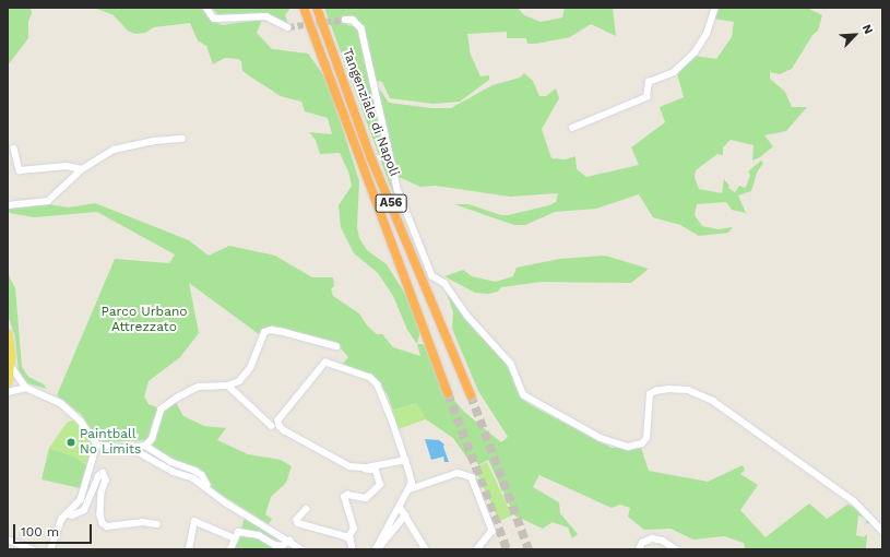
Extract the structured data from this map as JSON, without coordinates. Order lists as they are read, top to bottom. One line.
{"streets":{"highway":["Tangenziale di Napoli","A56"]},"parks":["Parco Urbano Attrezzato"],"places":["Paintball No Limits"],"scale_bar":"100 m","north":"top right"}
